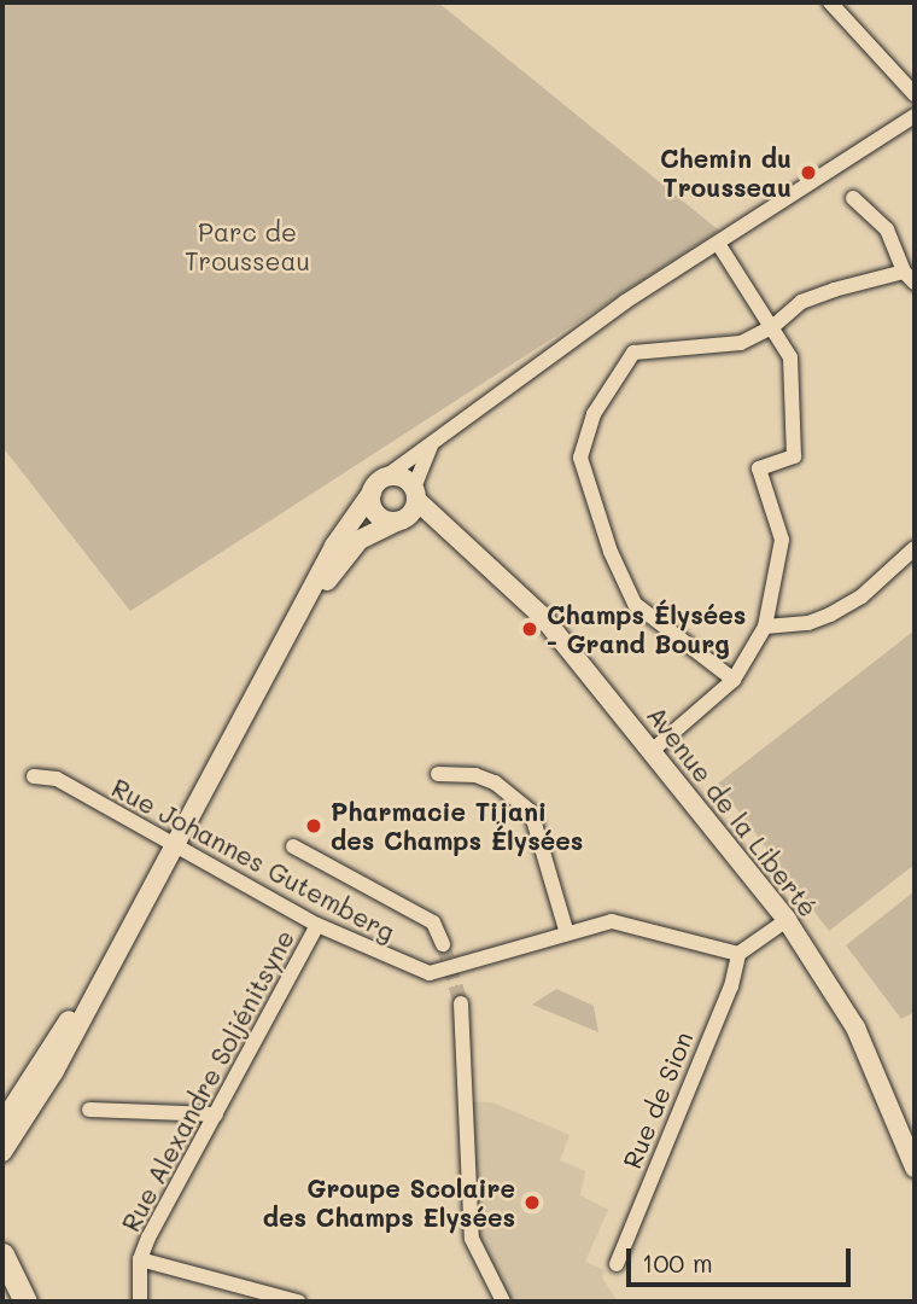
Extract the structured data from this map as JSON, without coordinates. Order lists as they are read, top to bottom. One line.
{"streets":{"street":["Avenue de la Liberté","Rue Johannes Gutemberg","Rue Alexandre Soljénitsyne","Rue de Sion"]},"crossings":[["Rue Johannes Gutemberg","Rue Alexandre Soljénitsyne"],["Rue Johannes Gutemberg","Rue de Sion"]],"parks":["Parc de Trousseau"],"places":["Chemin du Trousseau","Champs Élysées - Grand Bourg","Pharmacie Tijani des Champs Élysées","Groupe Scolaire des Champs Elysées"],"scale_bar":"100 m"}
